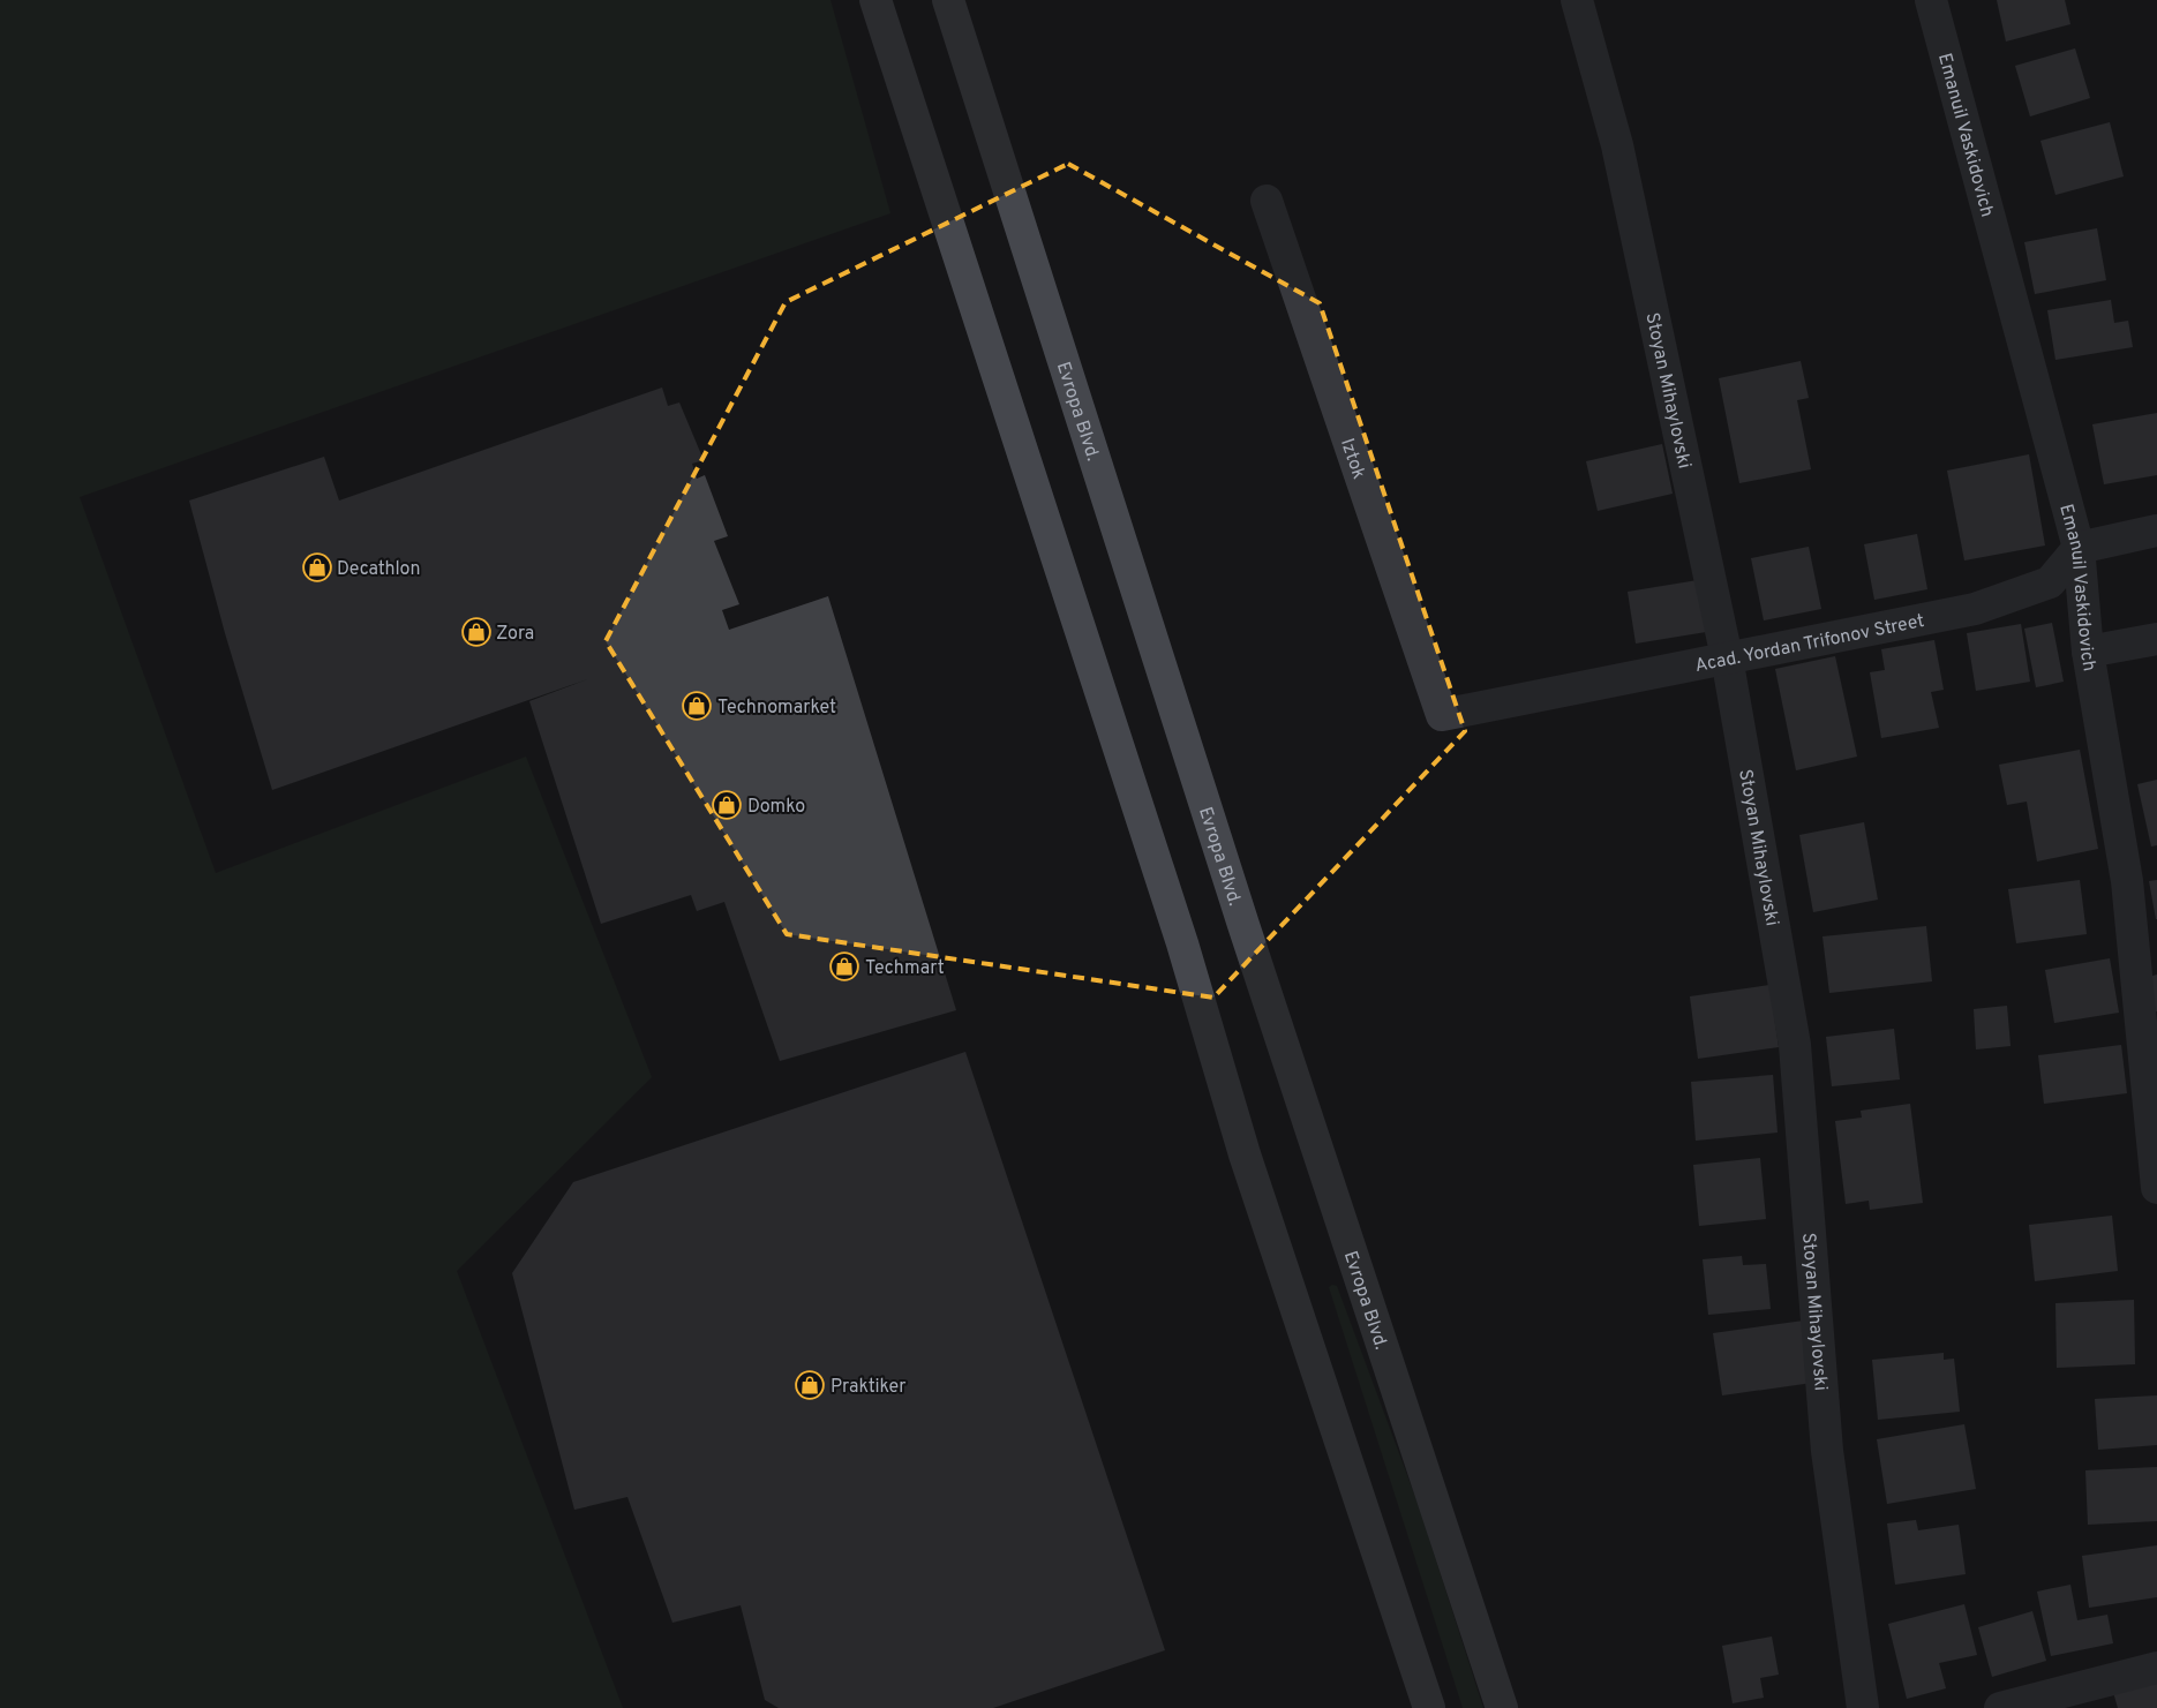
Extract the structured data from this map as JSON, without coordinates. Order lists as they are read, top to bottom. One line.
{"streets":{"street":["Emanuil Vaskidovich","Stoyan Mihaylovski","Evropa Blvd.","Iztok","Acad. Yordan Trifonov Street"]},"crossings":[["Emanuil Vaskidovich","Acad. Yordan Trifonov Street"],["Stoyan Mihaylovski","Acad. Yordan Trifonov Street"],["Iztok","Acad. Yordan Trifonov Street"]],"places":{"shop":["Decathlon","Zora","Technomarket","Domko","Techmart","Praktiker"]}}
